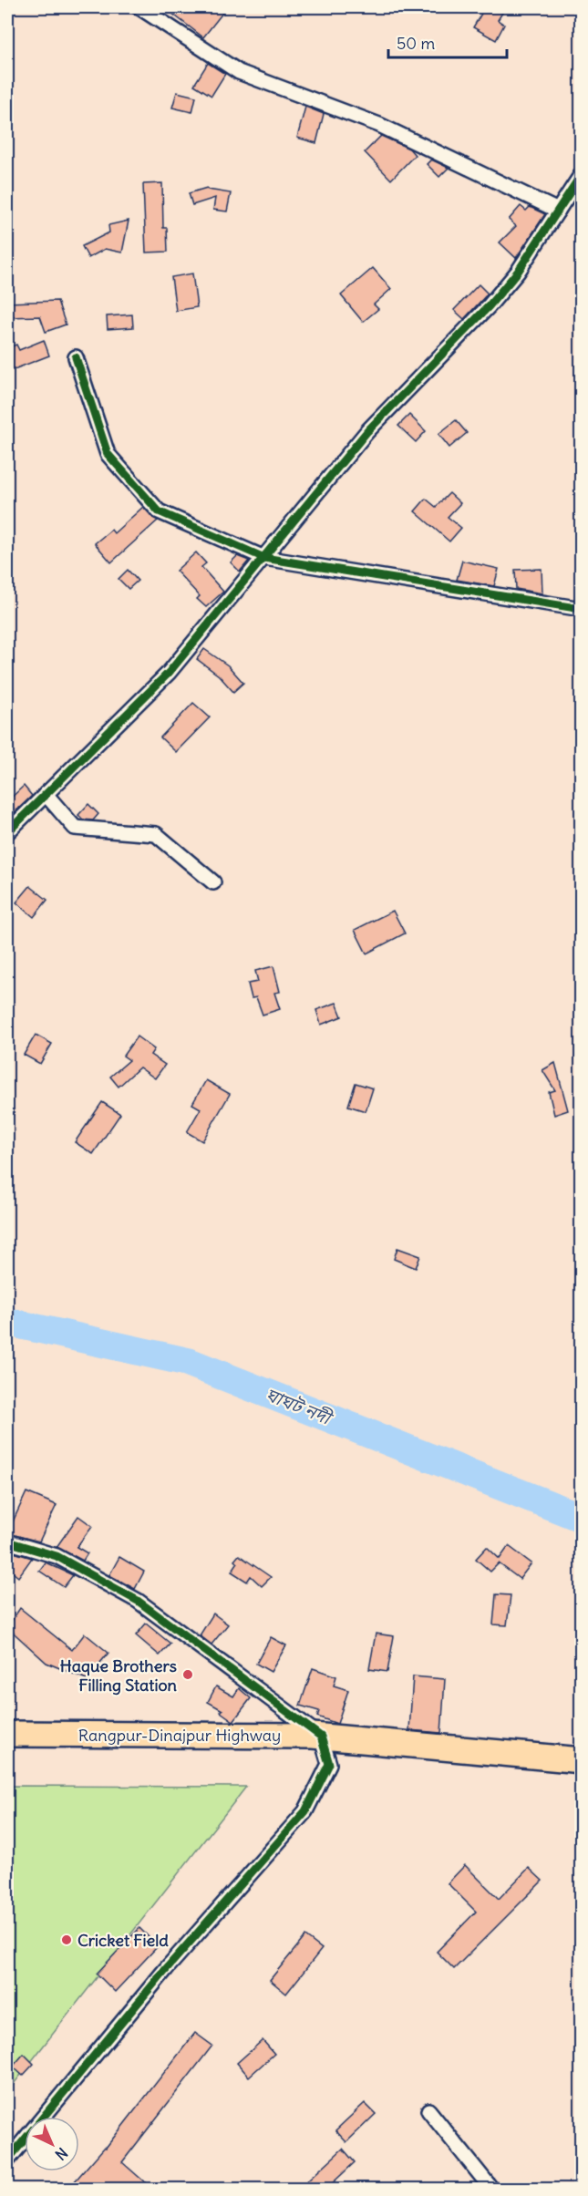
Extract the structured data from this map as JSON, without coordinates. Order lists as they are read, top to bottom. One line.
{"streets":{"highway":["Rangpur-Dinajpur Highway"]},"water":["ঘাঘট নদী"],"places":["Haque Brothers Filling Station","Cricket Field"],"scale_bar":"50 m","north":"bottom right"}
